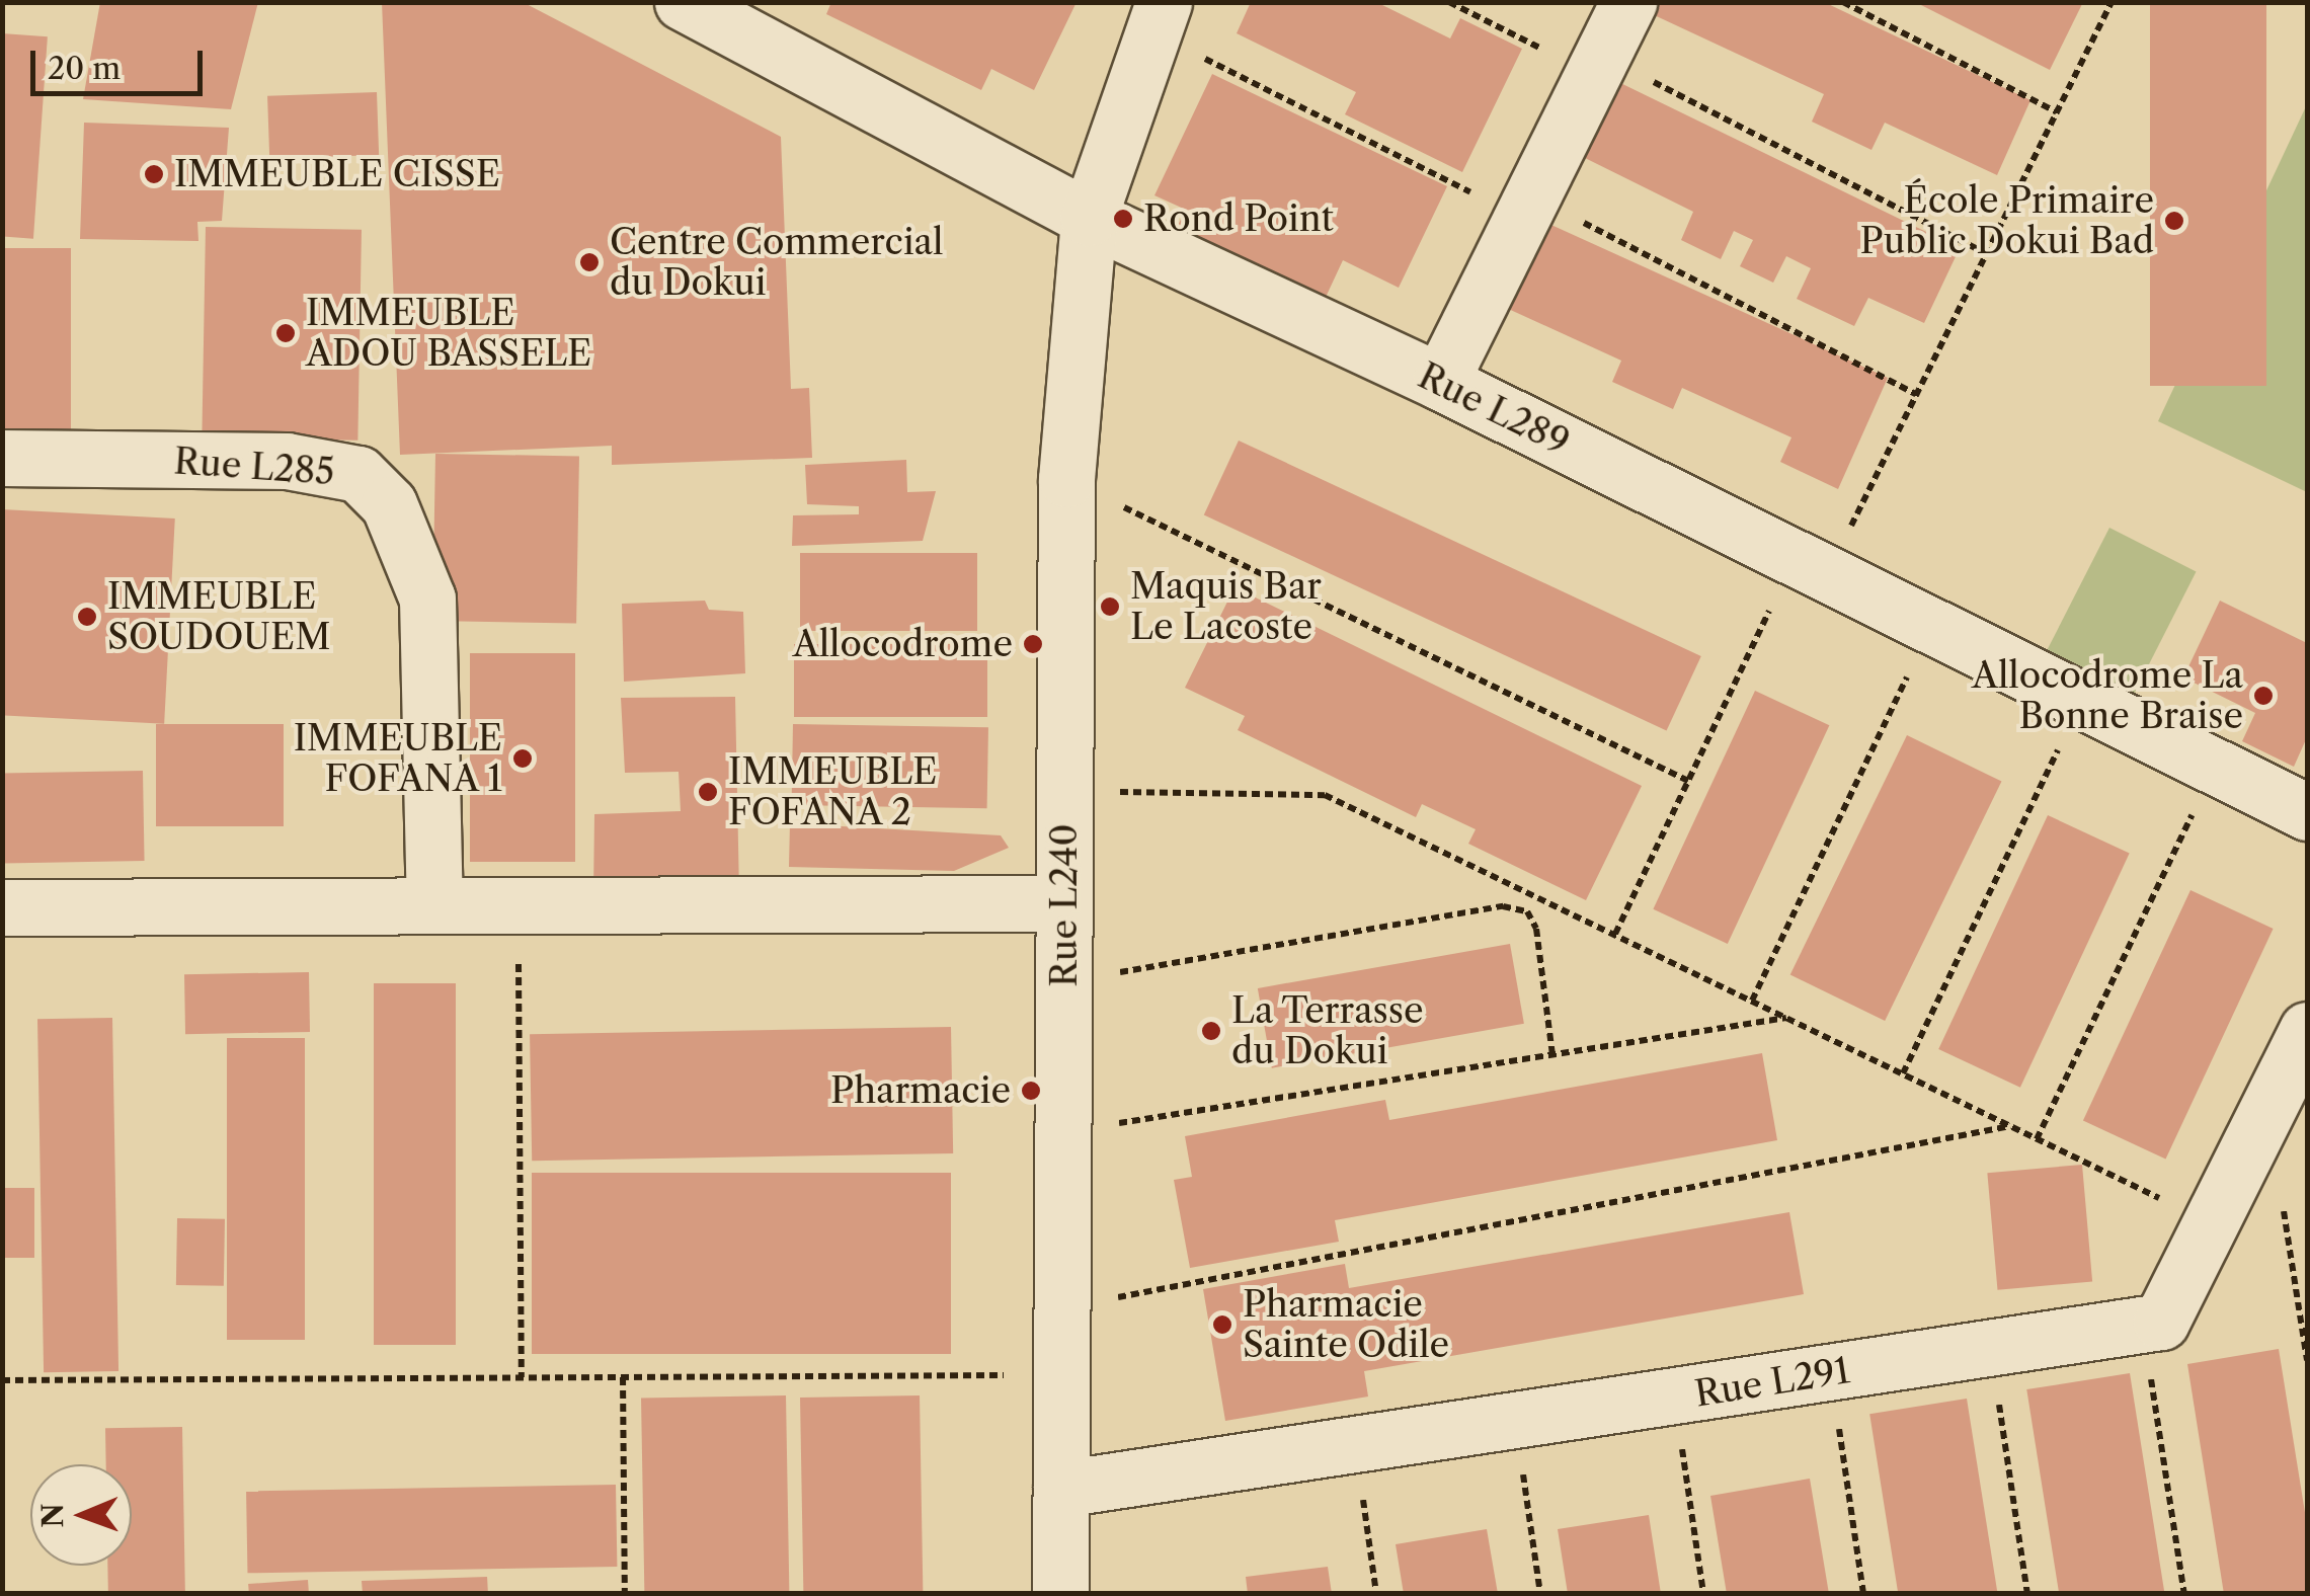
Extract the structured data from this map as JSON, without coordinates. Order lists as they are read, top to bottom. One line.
{"streets":{"street":["Rue L289","Rue L285","Rue L240","Rue L291"]},"crossings":[["Rue L289","Rue L240"],["Rue L240","Rue L291"]],"places":["IMMEUBLE CISSE","Rond Point","École Primaire Public Dokui Bad","Centre Commercial du Dokui","IMMEUBLE ADOU BASSELE","Maquis Bar Le Lacoste","IMMEUBLE SOUDOUEM","Allocodrome","Allocodrome La Bonne Braise","IMMEUBLE FOFANA 1","IMMEUBLE FOFANA 2","La Terrasse du Dokui","Pharmacie","Pharmacie Sainte Odile"],"scale_bar":"20 m","north":"left"}
